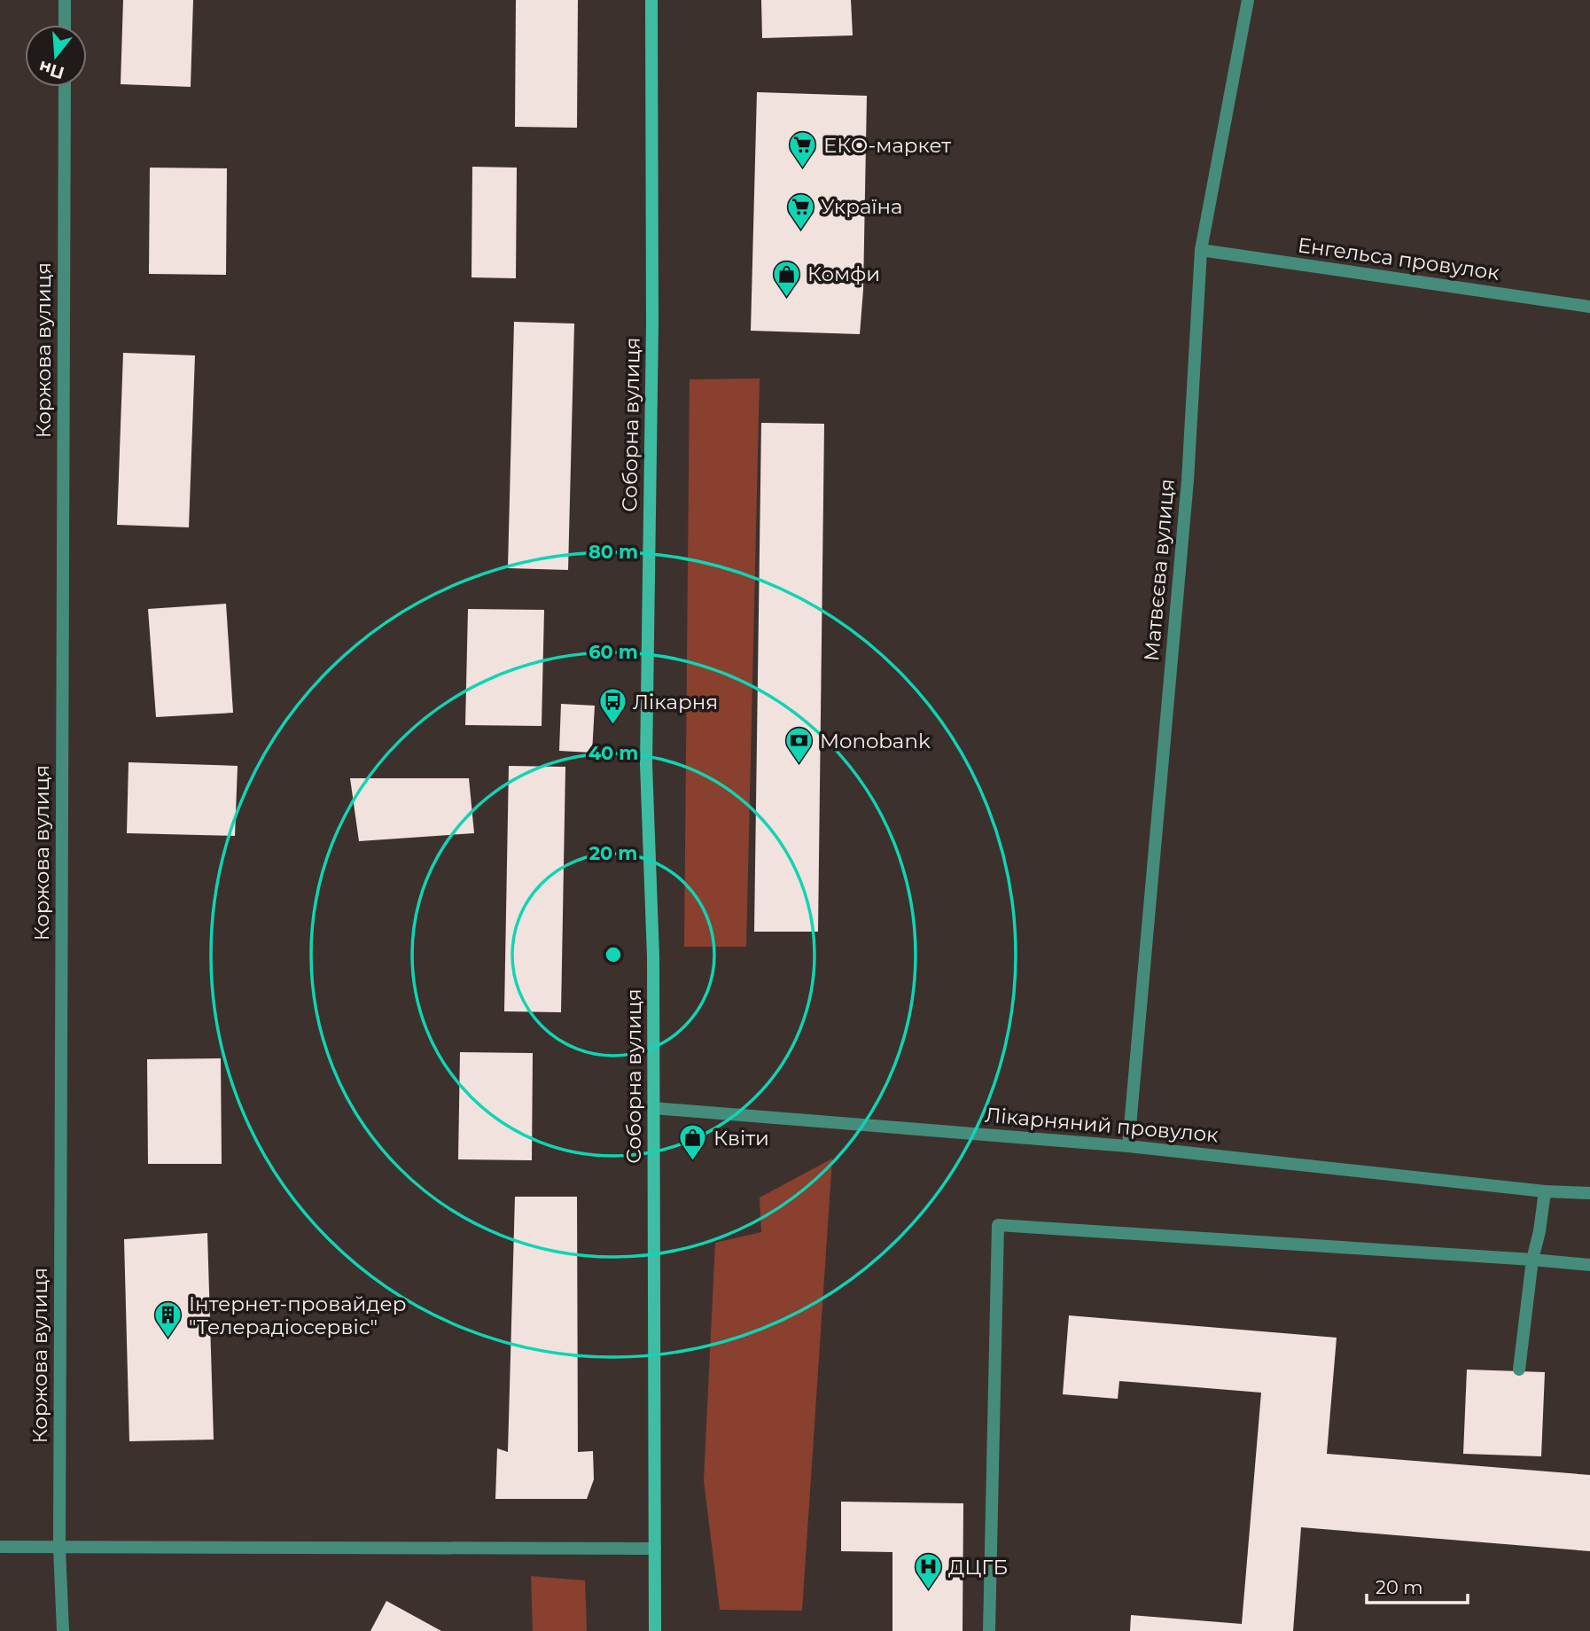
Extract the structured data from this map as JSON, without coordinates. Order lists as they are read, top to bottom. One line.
{"streets":{"street":["Енгельса провулок","Коржова вулиця","Соборна вулиця","Матвєєва вулиця","Лікарняний провулок"]},"crossings":[["Енгельса провулок","Матвєєва вулиця"],["Соборна вулиця","Лікарняний провулок"],["Матвєєва вулиця","Лікарняний провулок"]],"places":{"supermarket":["ЕКО-маркет","Україна"],"shop":["Комфи","Квіти"],"bus stop":["Лікарня"],"bank":["Monobank"],"building":["Інтернет-провайдер \"Телерадіосервіс\""],"hospital":["ДЦГБ"]},"scale_bar":"20 m","north":"bottom","rings":["80 m","60 m","40 m","20 m"]}
